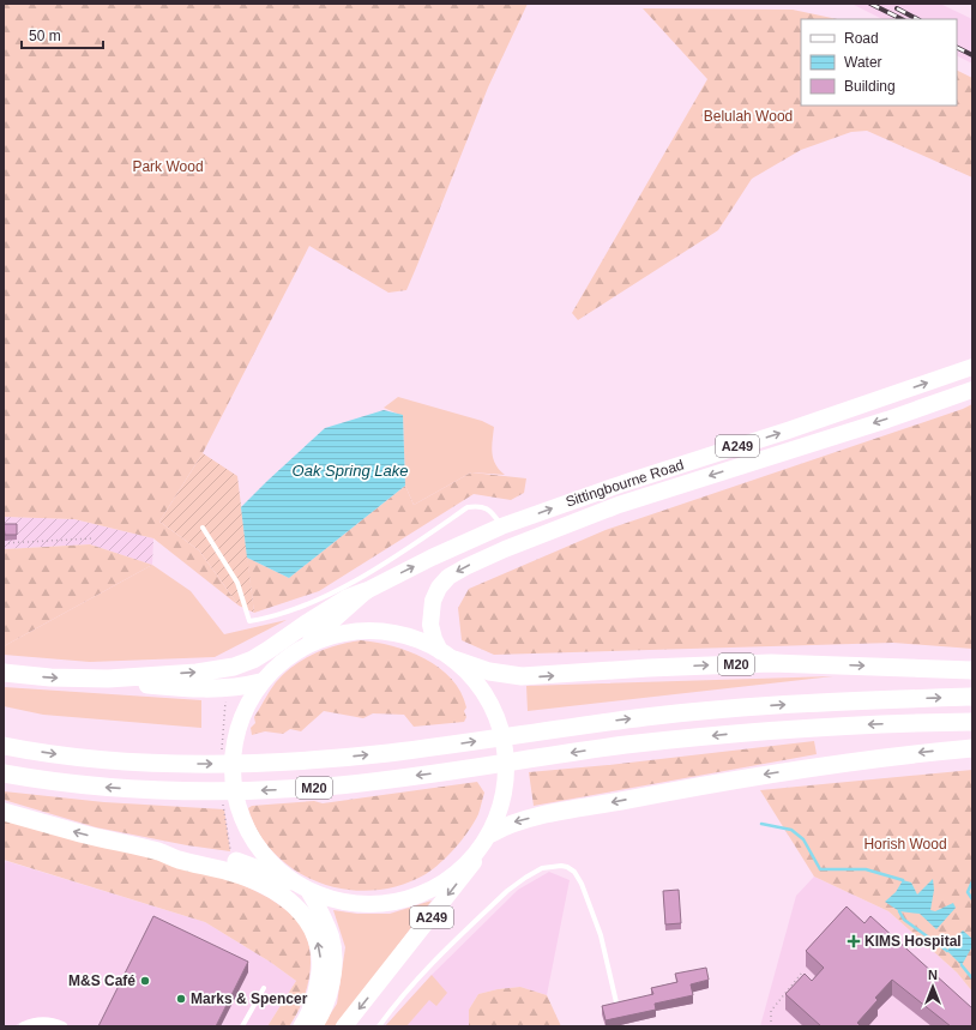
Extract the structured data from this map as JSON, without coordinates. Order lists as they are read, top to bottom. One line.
{"streets":{"highway":["A249","Sittingbourne Road","M20"]},"crossings":[["Sittingbourne Road","M20"]],"water":["Oak Spring Lake"],"parks":["Belulah Wood","Park Wood","Horish Wood"],"places":{"health":["KIMS Hospital"],"other":["M&S Café","Marks & Spencer"]},"legend":["Road","Water","Building"],"scale_bar":"50 m","north":"top"}
